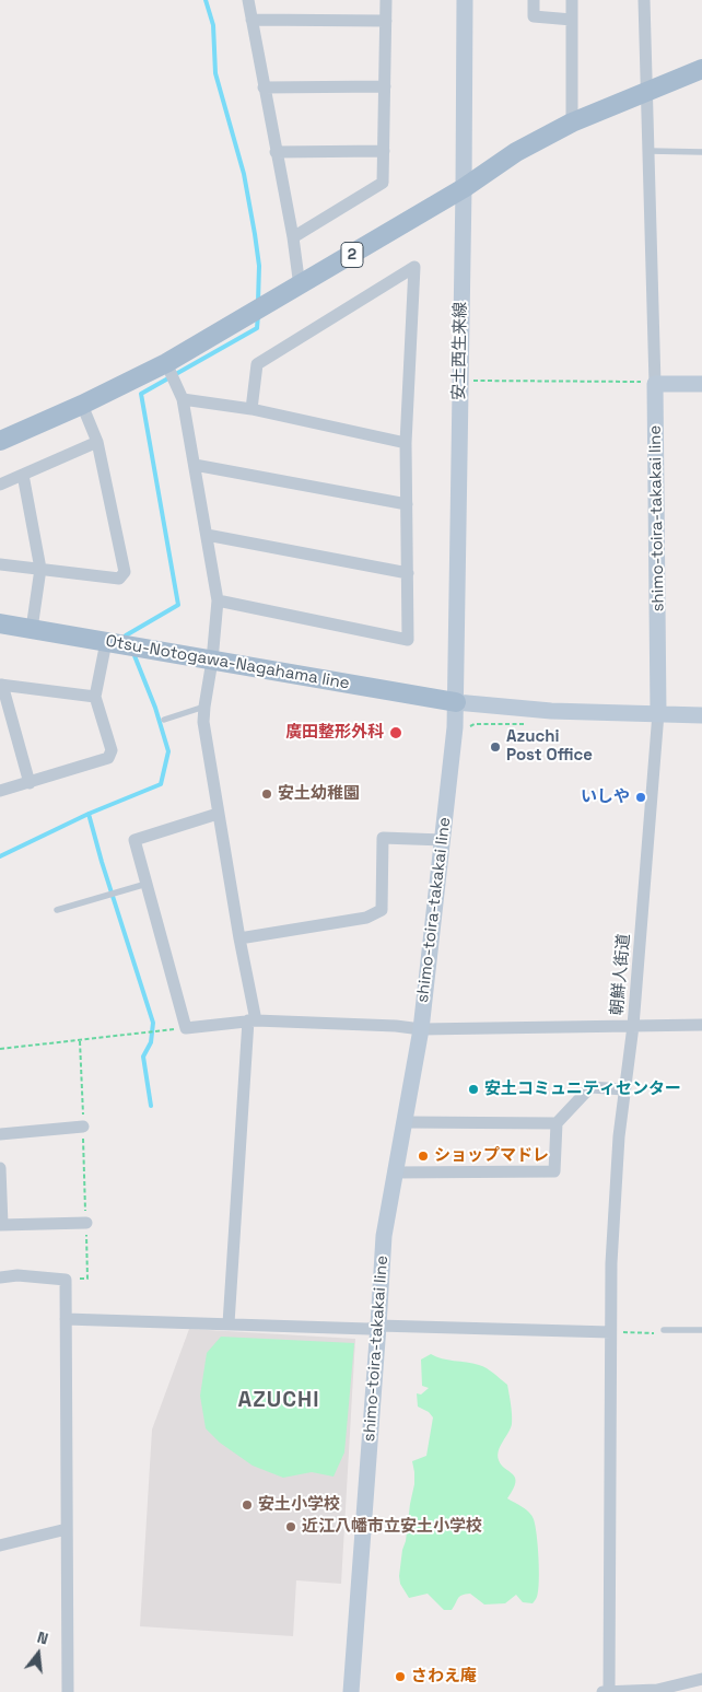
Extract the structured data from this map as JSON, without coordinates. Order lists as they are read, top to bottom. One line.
{"streets":{"main road":["2","安土西生来線","shimo-toira-takakai line","Otsu-Notogawa-Nagahama line"],"street":["朝鮮人街道"]},"crossings":[["2","安土西生来線"],["安土西生来線","shimo-toira-takakai line"],["安土西生来線","Otsu-Notogawa-Nagahama line"],["shimo-toira-takakai line","Otsu-Notogawa-Nagahama line"],["shimo-toira-takakai line","朝鮮人街道"]],"districts":["AZUCHI"],"places":["廣田整形外科","Azuchi Post Office","安土幼稚園","いしや","安土コミュニティセンター","ショップマドレ","安土小学校","近江八幡市立安土小学校","さわえ庵"],"north":"top"}
